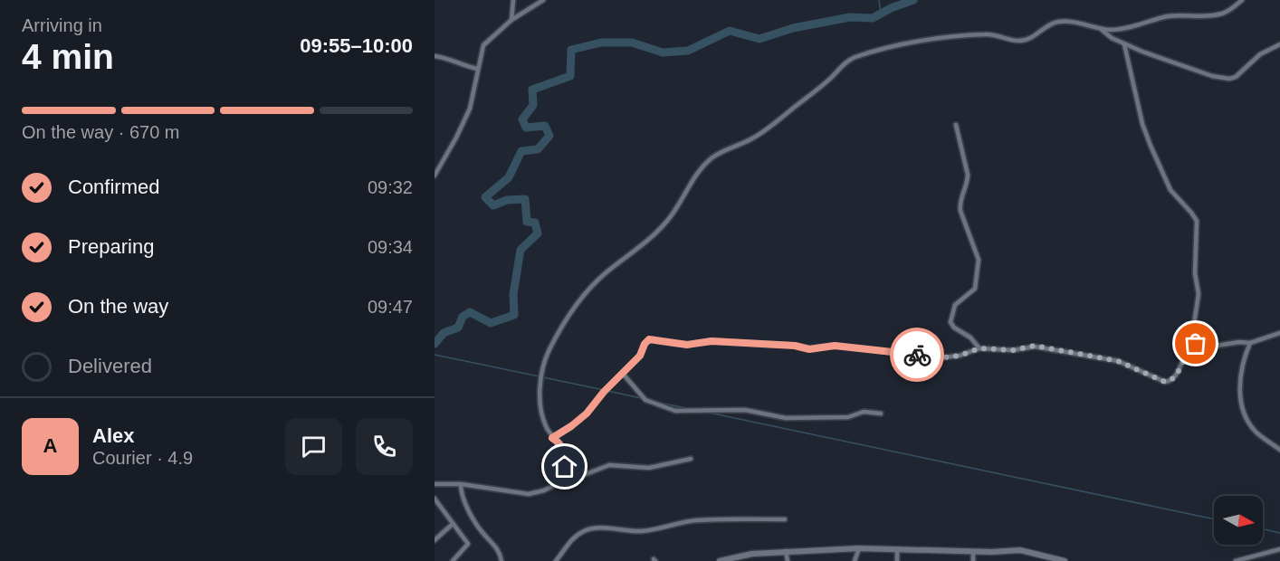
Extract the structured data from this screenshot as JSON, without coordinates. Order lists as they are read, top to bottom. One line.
{"north":"right","page":{"heading":["4 min","Arriving in","09:55–10:00"],"panel":["Alex","Courier · 4.9"],"bar":"On the way · 670 m","list":[["Confirmed","09:32"],["Preparing","09:34"],["On the way","09:47"],"Delivered"],"round":"A"}}
